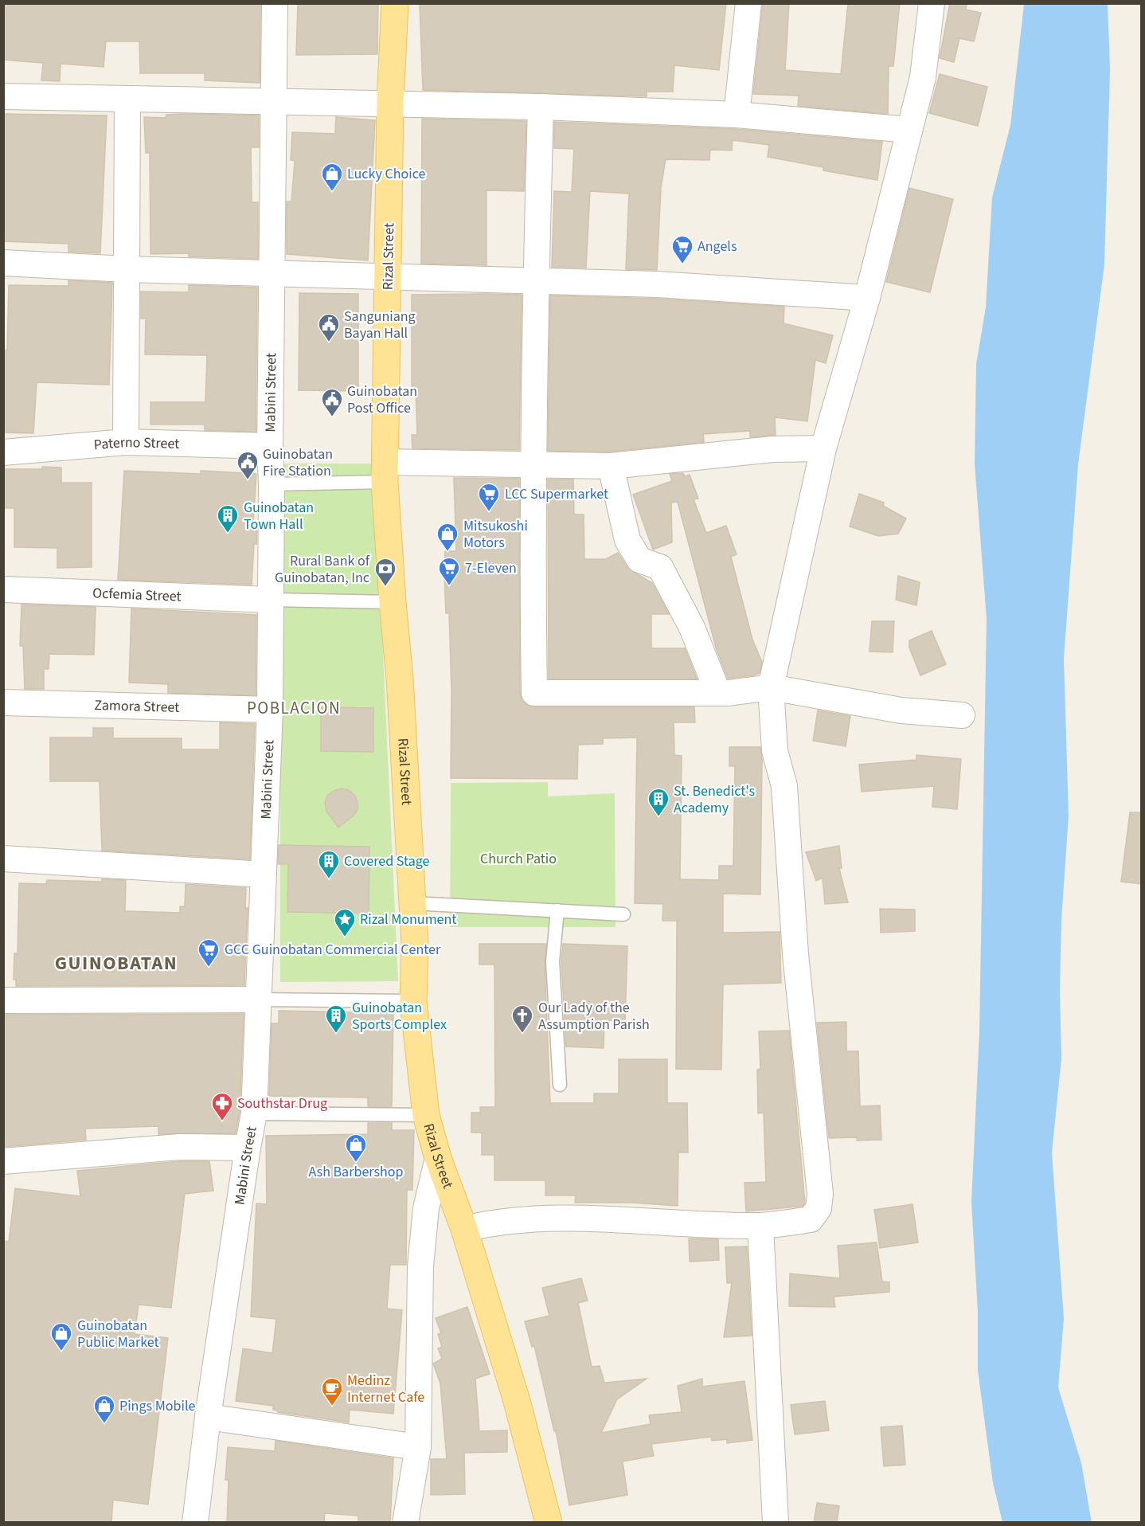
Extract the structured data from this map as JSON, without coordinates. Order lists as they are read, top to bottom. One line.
{"streets":{"main road":["Rizal Street"],"street":["Mabini Street","Paterno Street","Ocfemia Street","Zamora Street"]},"crossings":[["Mabini Street","Paterno Street"],["Mabini Street","Ocfemia Street"],["Mabini Street","Zamora Street"]],"districts":["POBLACION","GUINOBATAN"],"parks":["Church Patio"],"places":{"shop":["Lucky Choice","Mitsukoshi Motors","Ash Barbershop","Guinobatan Public Market","Pings Mobile"],"supermarket":["Angels","LCC Supermarket","7-Eleven","GCC Guinobatan Commercial Center"],"public building":["Sanguniang Bayan Hall","Guinobatan Post Office","Guinobatan Fire Station"],"building":["Guinobatan Town Hall","St. Benedict's Academy","Covered Stage","Guinobatan Sports Complex"],"bank":["Rural Bank of Guinobatan, Inc"],"place":["Rizal Monument"],"church":["Our Lady of the Assumption Parish"],"pharmacy":["Southstar Drug"],"cafe":["Medinz Internet Cafe"]}}
